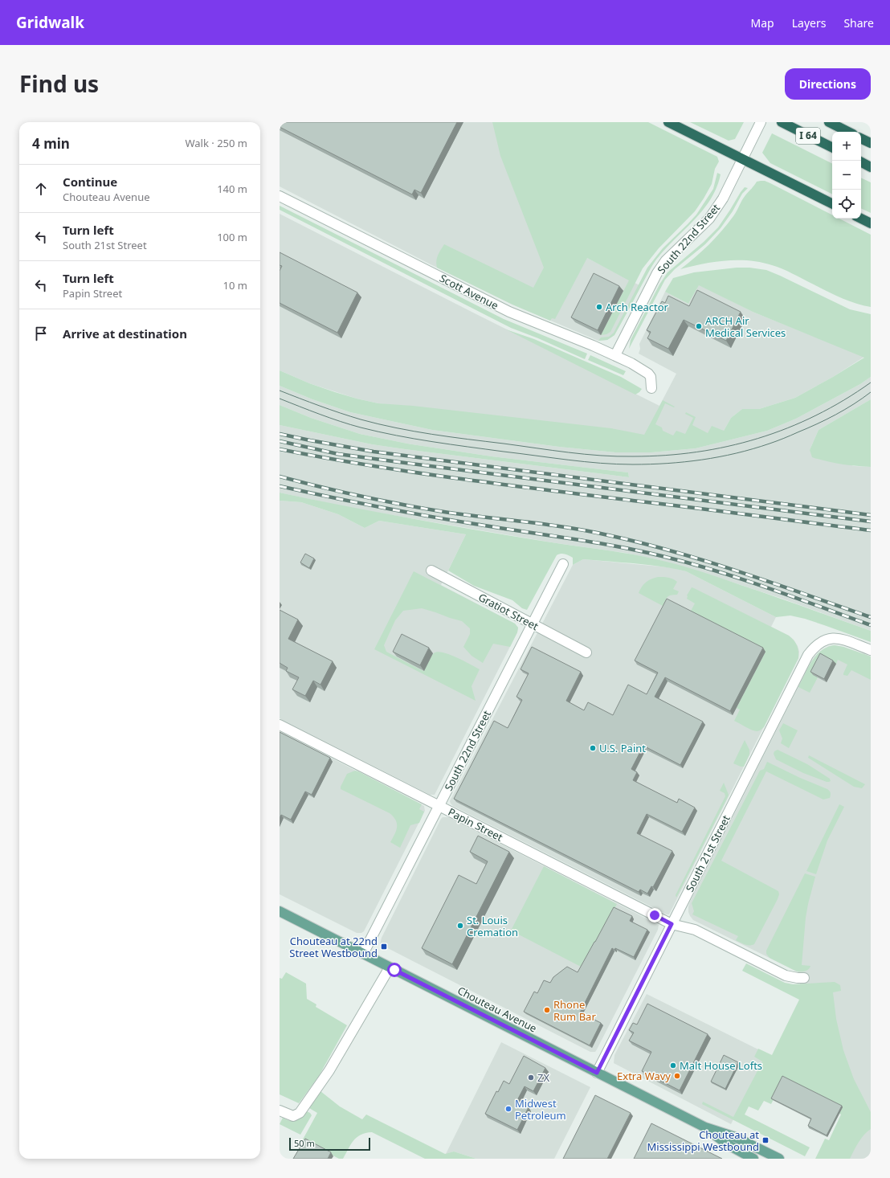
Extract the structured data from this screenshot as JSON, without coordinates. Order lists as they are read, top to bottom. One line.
{"streets":{"highway":["I 64"],"main road":["Chouteau Avenue"],"street":["South 22nd Street","Scott Avenue","Gratiot Street","Papin Street","South 21st Street"]},"crossings":[["South 22nd Street","Scott Avenue"],["South 22nd Street","Gratiot Street"],["South 22nd Street","Papin Street"],["South 22nd Street","Chouteau Avenue"],["Papin Street","South 21st Street"],["South 21st Street","Chouteau Avenue"]],"places":{"other":["Arch Reactor","ARCH Air Medical Services","U.S. Paint","St. Louis Cremation","Rhone Rum Bar","Malt House Lofts","Extra Wavy","ZX","Midwest Petroleum"],"transit":["Chouteau at 22nd Street Westbound","Chouteau at Mississippi Westbound"]},"scale_bar":"50 m","page":{"header":"Gridwalk","nav":["Map","Layers","Share"],"title":"Find us","buttons":"Directions","heading":["4 min","Walk · 250 m"],"map_buttons":["+","−"],"list":[["Continue","Chouteau Avenue","140 m"],["Turn left","South 21st Street","100 m"],["Turn left","Papin Street","10 m"],"Arrive at destination"],"scale":"50 m"}}
